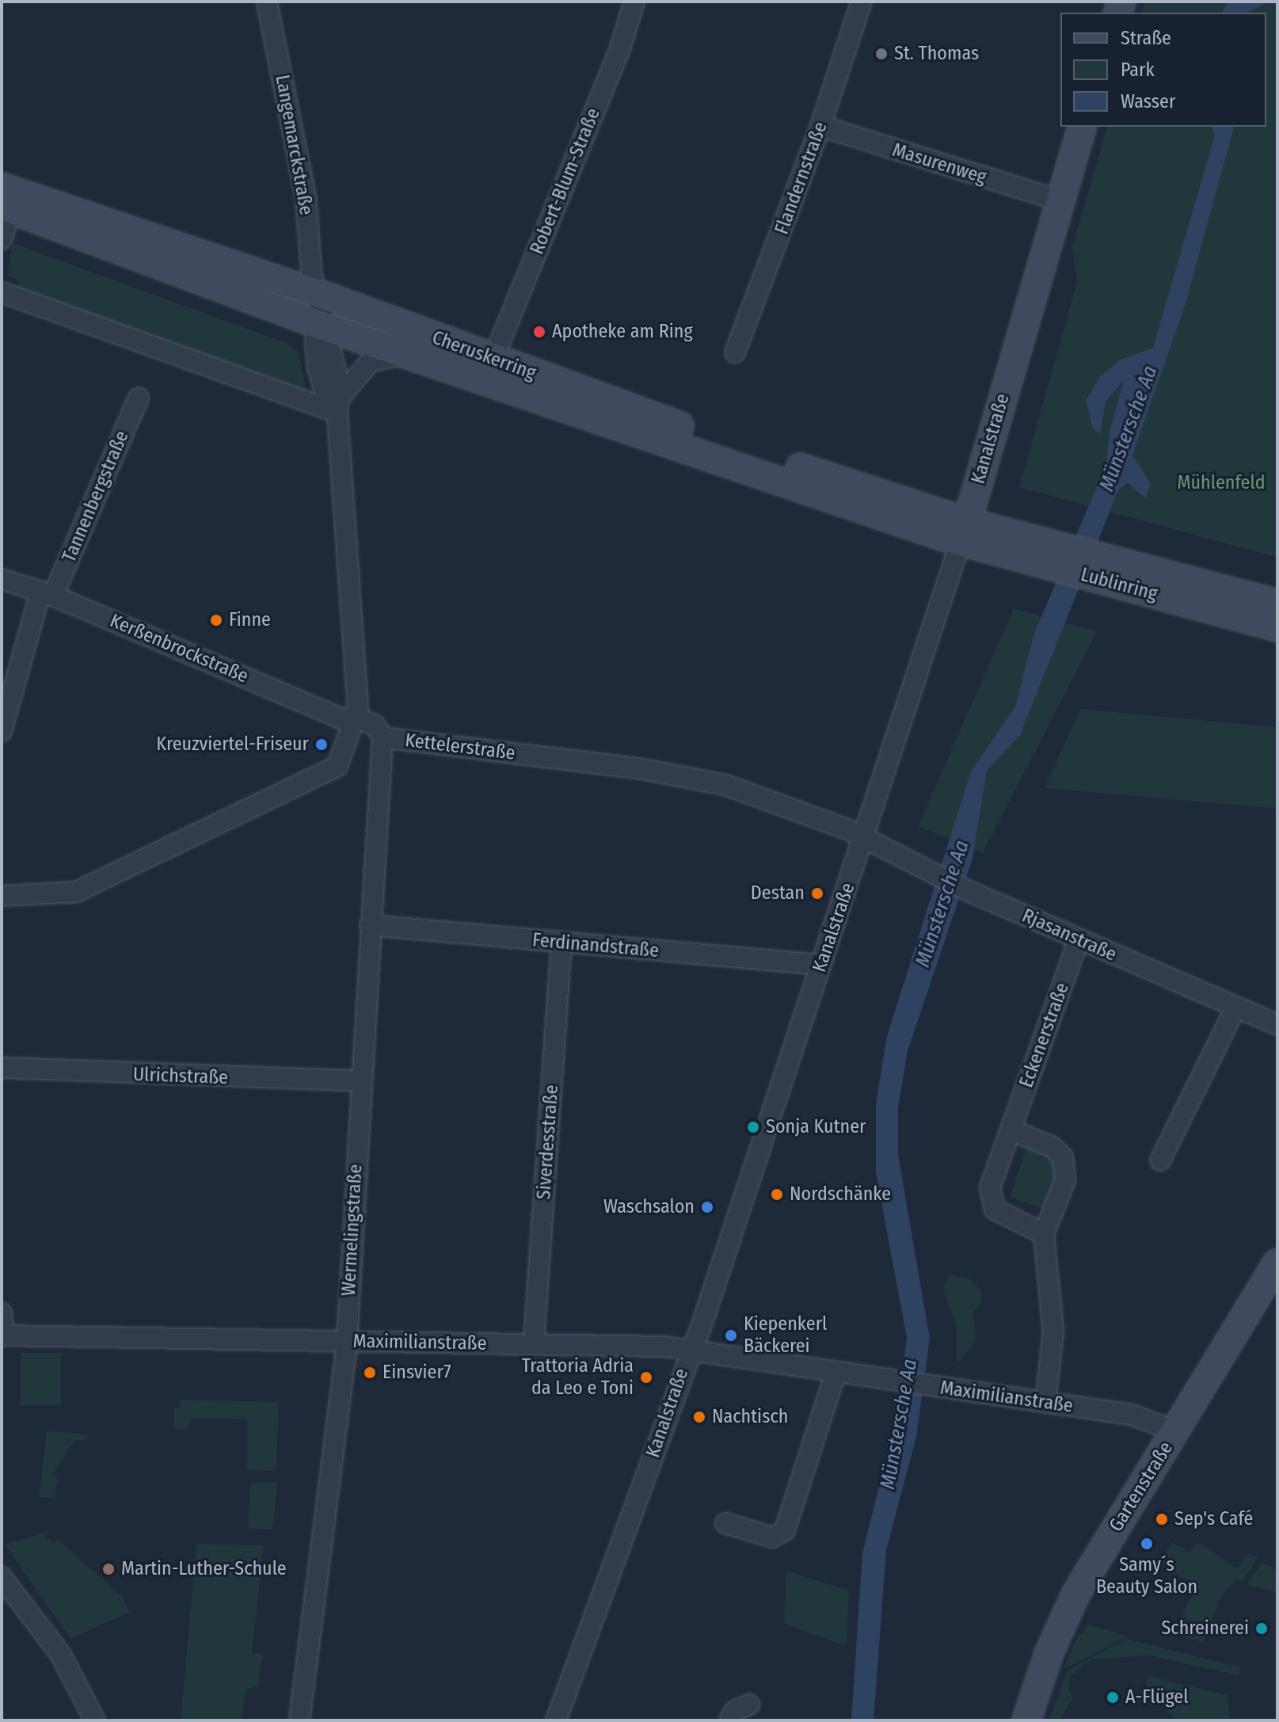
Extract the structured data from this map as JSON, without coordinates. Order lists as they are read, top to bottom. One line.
{"streets":{"main road":["Cheruskerring","Kanalstraße","Lublinring","Gartenstraße"],"street":["Langemarckstraße","Masurenweg","Flandernstraße","Robert-Blum-Straße","Tannenbergstraße","Kerßenbrockstraße","Kettelerstraße","Rjasanstraße","Ferdinandstraße","Eckenerstraße","Ulrichstraße","Siverdesstraße","Wermelingstraße","Maximilianstraße"]},"crossings":[["Langemarckstraße","Cheruskerring"],["Langemarckstraße","Kerßenbrockstraße"],["Langemarckstraße","Kettelerstraße"],["Masurenweg","Flandernstraße"],["Masurenweg","Kanalstraße"],["Robert-Blum-Straße","Cheruskerring"],["Cheruskerring","Kanalstraße"],["Cheruskerring","Lublinring"],["Kanalstraße","Lublinring"],["Kanalstraße","Kettelerstraße"],["Kanalstraße","Rjasanstraße"],["Kanalstraße","Ferdinandstraße"],["Kanalstraße","Maximilianstraße"],["Tannenbergstraße","Kerßenbrockstraße"],["Kerßenbrockstraße","Kettelerstraße"],["Kettelerstraße","Rjasanstraße"],["Kettelerstraße","Wermelingstraße"],["Rjasanstraße","Eckenerstraße"],["Ferdinandstraße","Siverdesstraße"],["Ferdinandstraße","Wermelingstraße"],["Ulrichstraße","Wermelingstraße"],["Siverdesstraße","Maximilianstraße"],["Wermelingstraße","Maximilianstraße"],["Maximilianstraße","Gartenstraße"]],"water":["Münstersche Aa"],"parks":["Mühlenfeld"],"places":["St. Thomas","Apotheke am Ring","Finne","Kreuzviertel-Friseur","Destan","Sonja Kutner","Nordschänke","Waschsalon","Kiepenkerl Bäckerei","Einsvier7","Trattoria Adria da Leo e Toni","Nachtisch","Sep's Café","Samy´s Beauty Salon","Martin-Luther-Schule","Schreinerei","A-Flügel"],"legend":["Straße","Park","Wasser"]}
